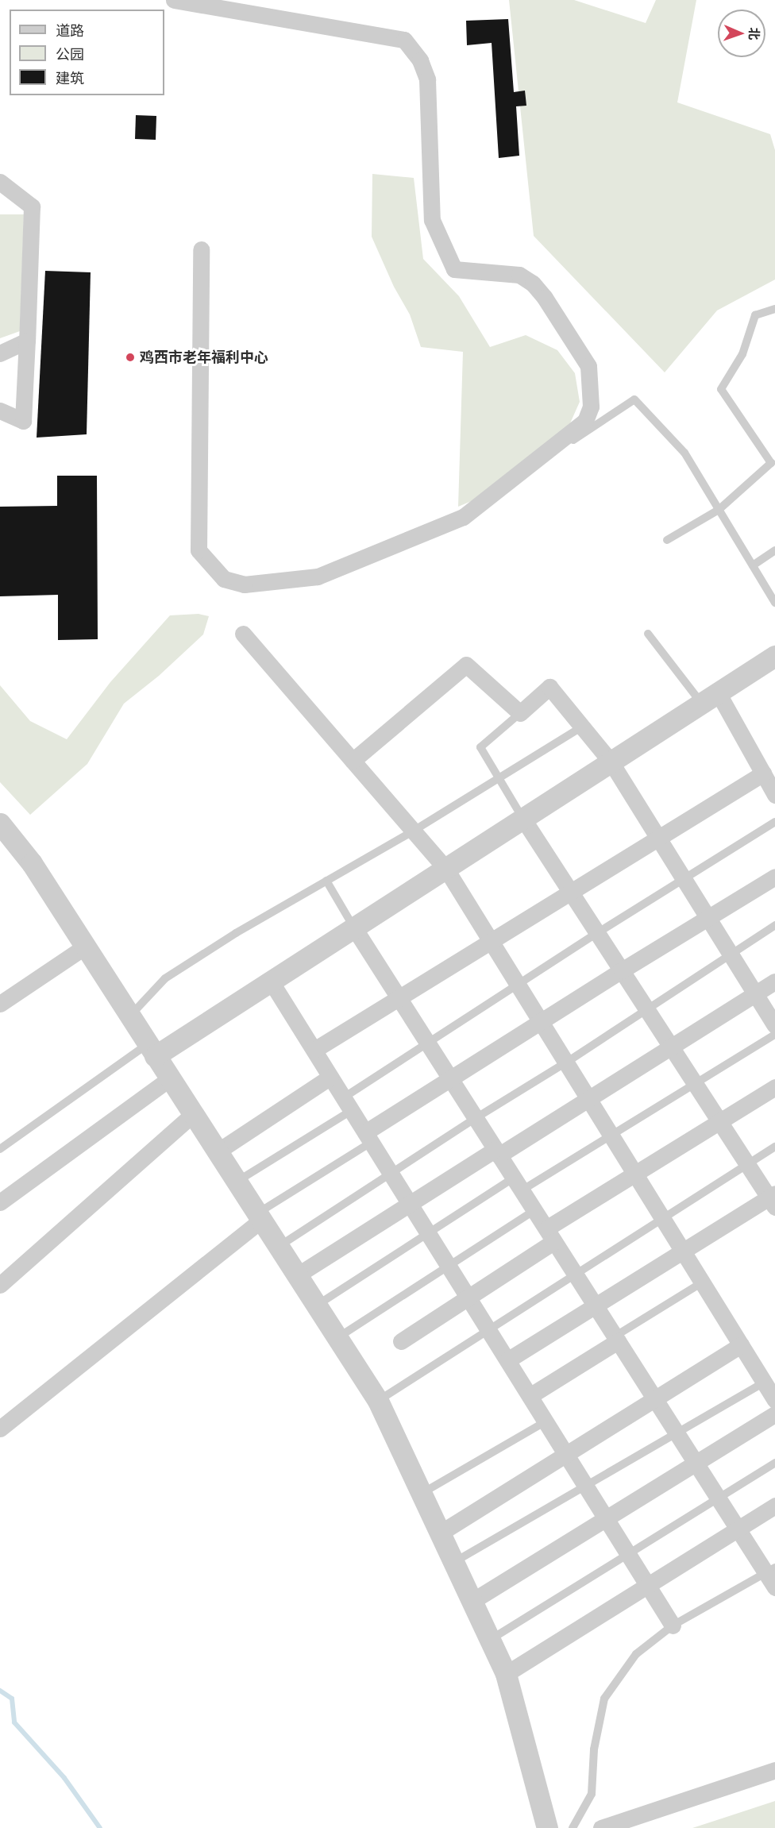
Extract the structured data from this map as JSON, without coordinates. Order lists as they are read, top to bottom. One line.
{"places":["鸡西市老年福利中心"],"legend":["道路","公园","建筑"],"north":"right"}
